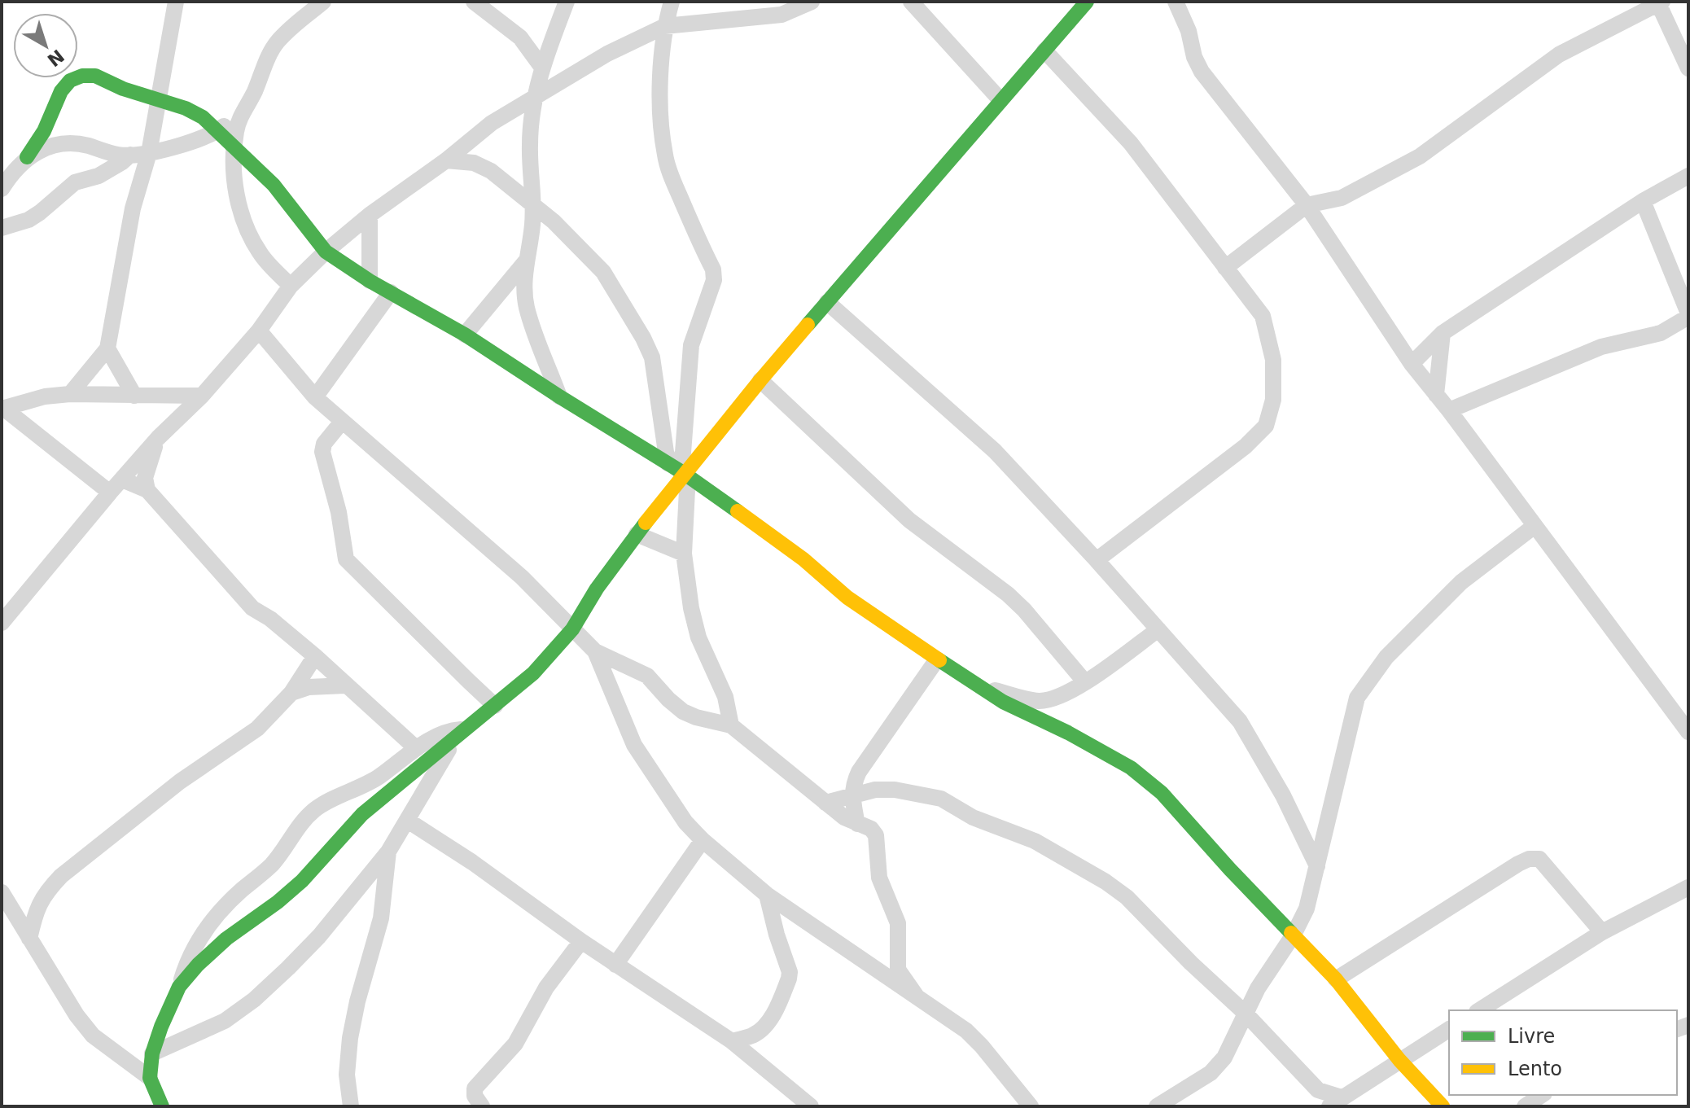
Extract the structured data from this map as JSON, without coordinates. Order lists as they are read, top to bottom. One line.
{"legend":["Livre","Lento"],"north":"bottom right"}
